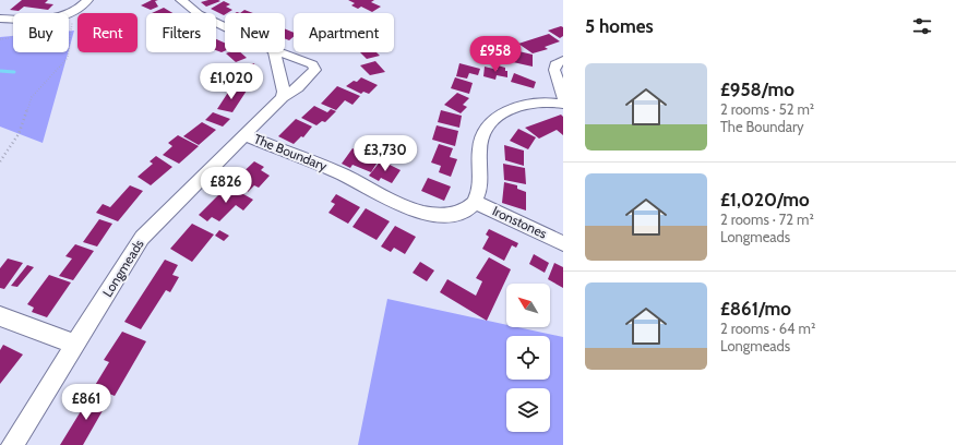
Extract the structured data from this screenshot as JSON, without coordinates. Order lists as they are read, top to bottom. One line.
{"streets":{"street":["The Boundary","Ironstones","Longmeads"]},"crossings":[["The Boundary","Ironstones"],["The Boundary","Longmeads"]],"north":"top left","page":{"heading":"5 homes","chip":["Buy","Rent","Filters","New","Apartment"],"price":["£958","£1,020","£3,730","£826","£861"],"list":[{"name":"£958/mo","note":"2 rooms · 52 m² · The Boundary"},{"name":"£1,020/mo","note":"2 rooms · 72 m² · Longmeads"},{"name":"£861/mo","note":"2 rooms · 64 m² · Longmeads"}]}}
